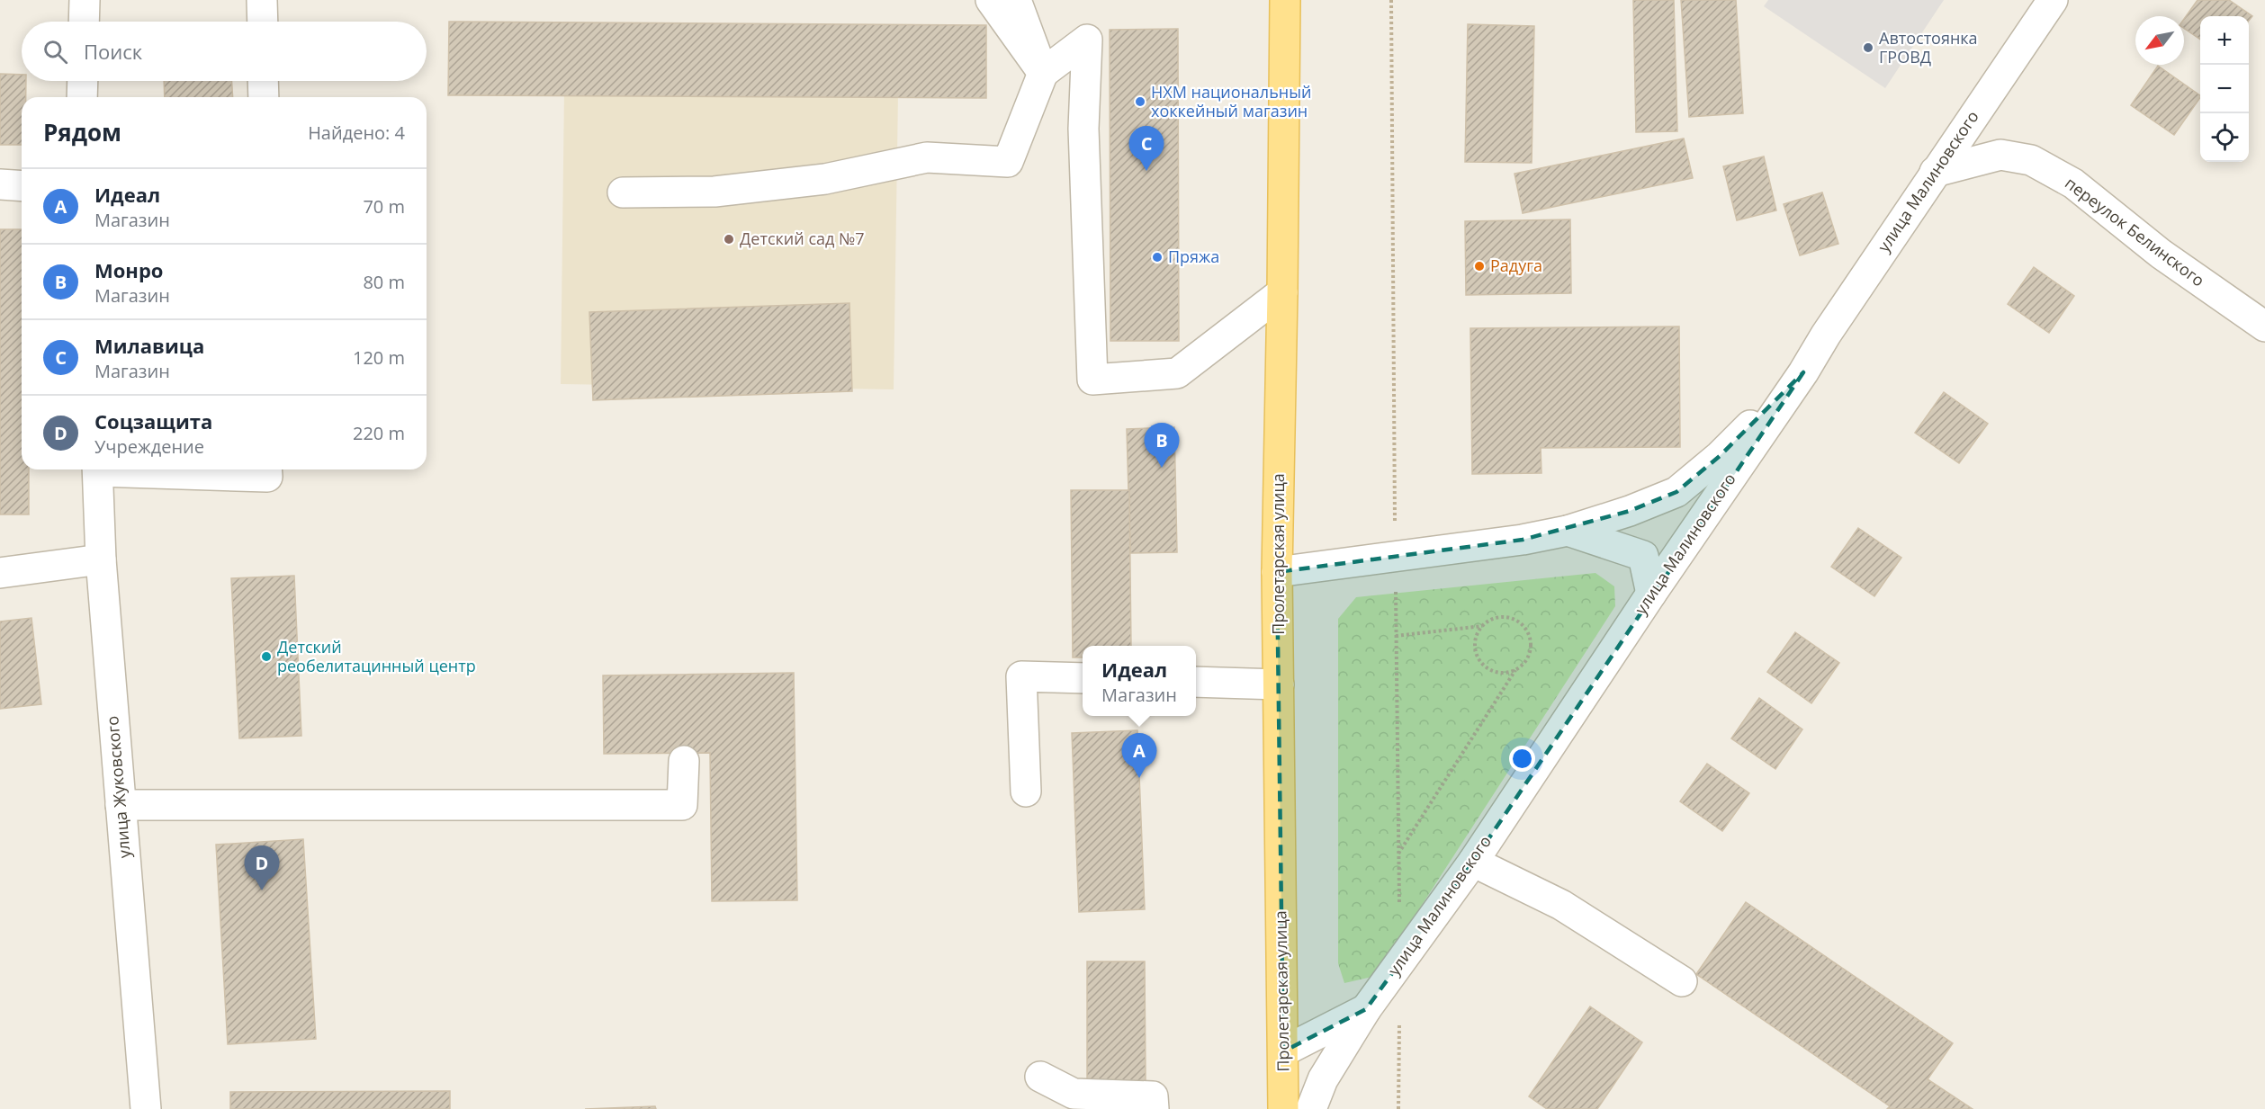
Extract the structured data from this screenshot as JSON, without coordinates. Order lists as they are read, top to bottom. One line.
{"streets":{"main road":["Пролетарская улица"],"street":["улица Малиновского","переулок Белинского","улица Жуковского"]},"crossings":[["улица Малиновского","переулок Белинского"],["улица Малиновского","Пролетарская улица"]],"places":["Автостоянка ГРОВД","НХМ национальный хоккейный магазин","Детский сад №7","Пряжа","Радуга","Детский реобелитацинный центр"],"north":"bottom left","page":{"map_buttons":["+","−"],"search":"Поиск","heading":["Рядом","Найдено: 4"],"pins":["C","B","A","D"],"list":[{"mark":"A","name":"Идеал","note":"Магазин","value":"70 m"},{"mark":"B","name":"Монро","note":"Магазин","value":"80 m"},{"mark":"C","name":"Милавица","note":"Магазин","value":"120 m"},{"mark":"D","name":"Соцзащита","note":"Учреждение","value":"220 m"}],"popup":["Идеал","Магазин"]}}
